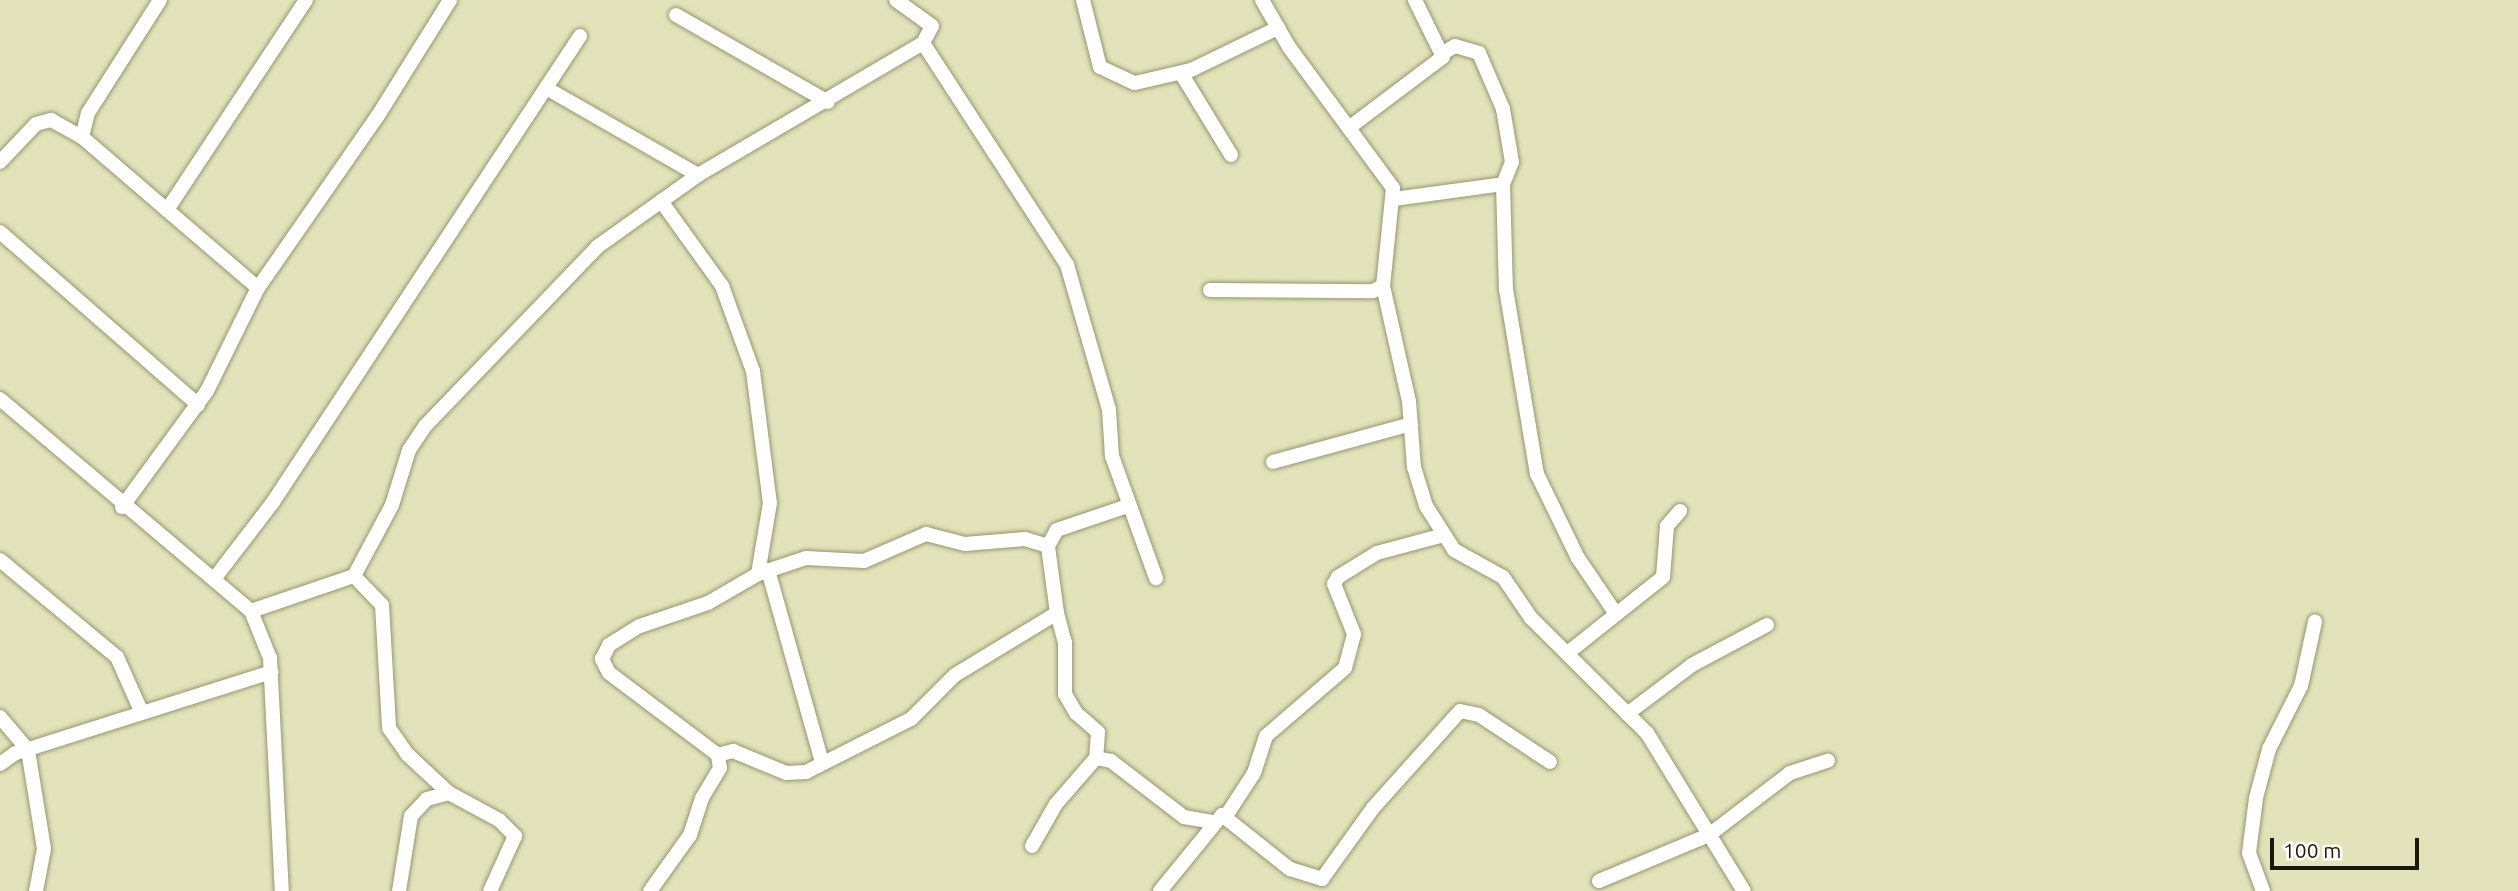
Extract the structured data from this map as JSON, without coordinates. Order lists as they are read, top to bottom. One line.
{"scale_bar":"100 m"}
